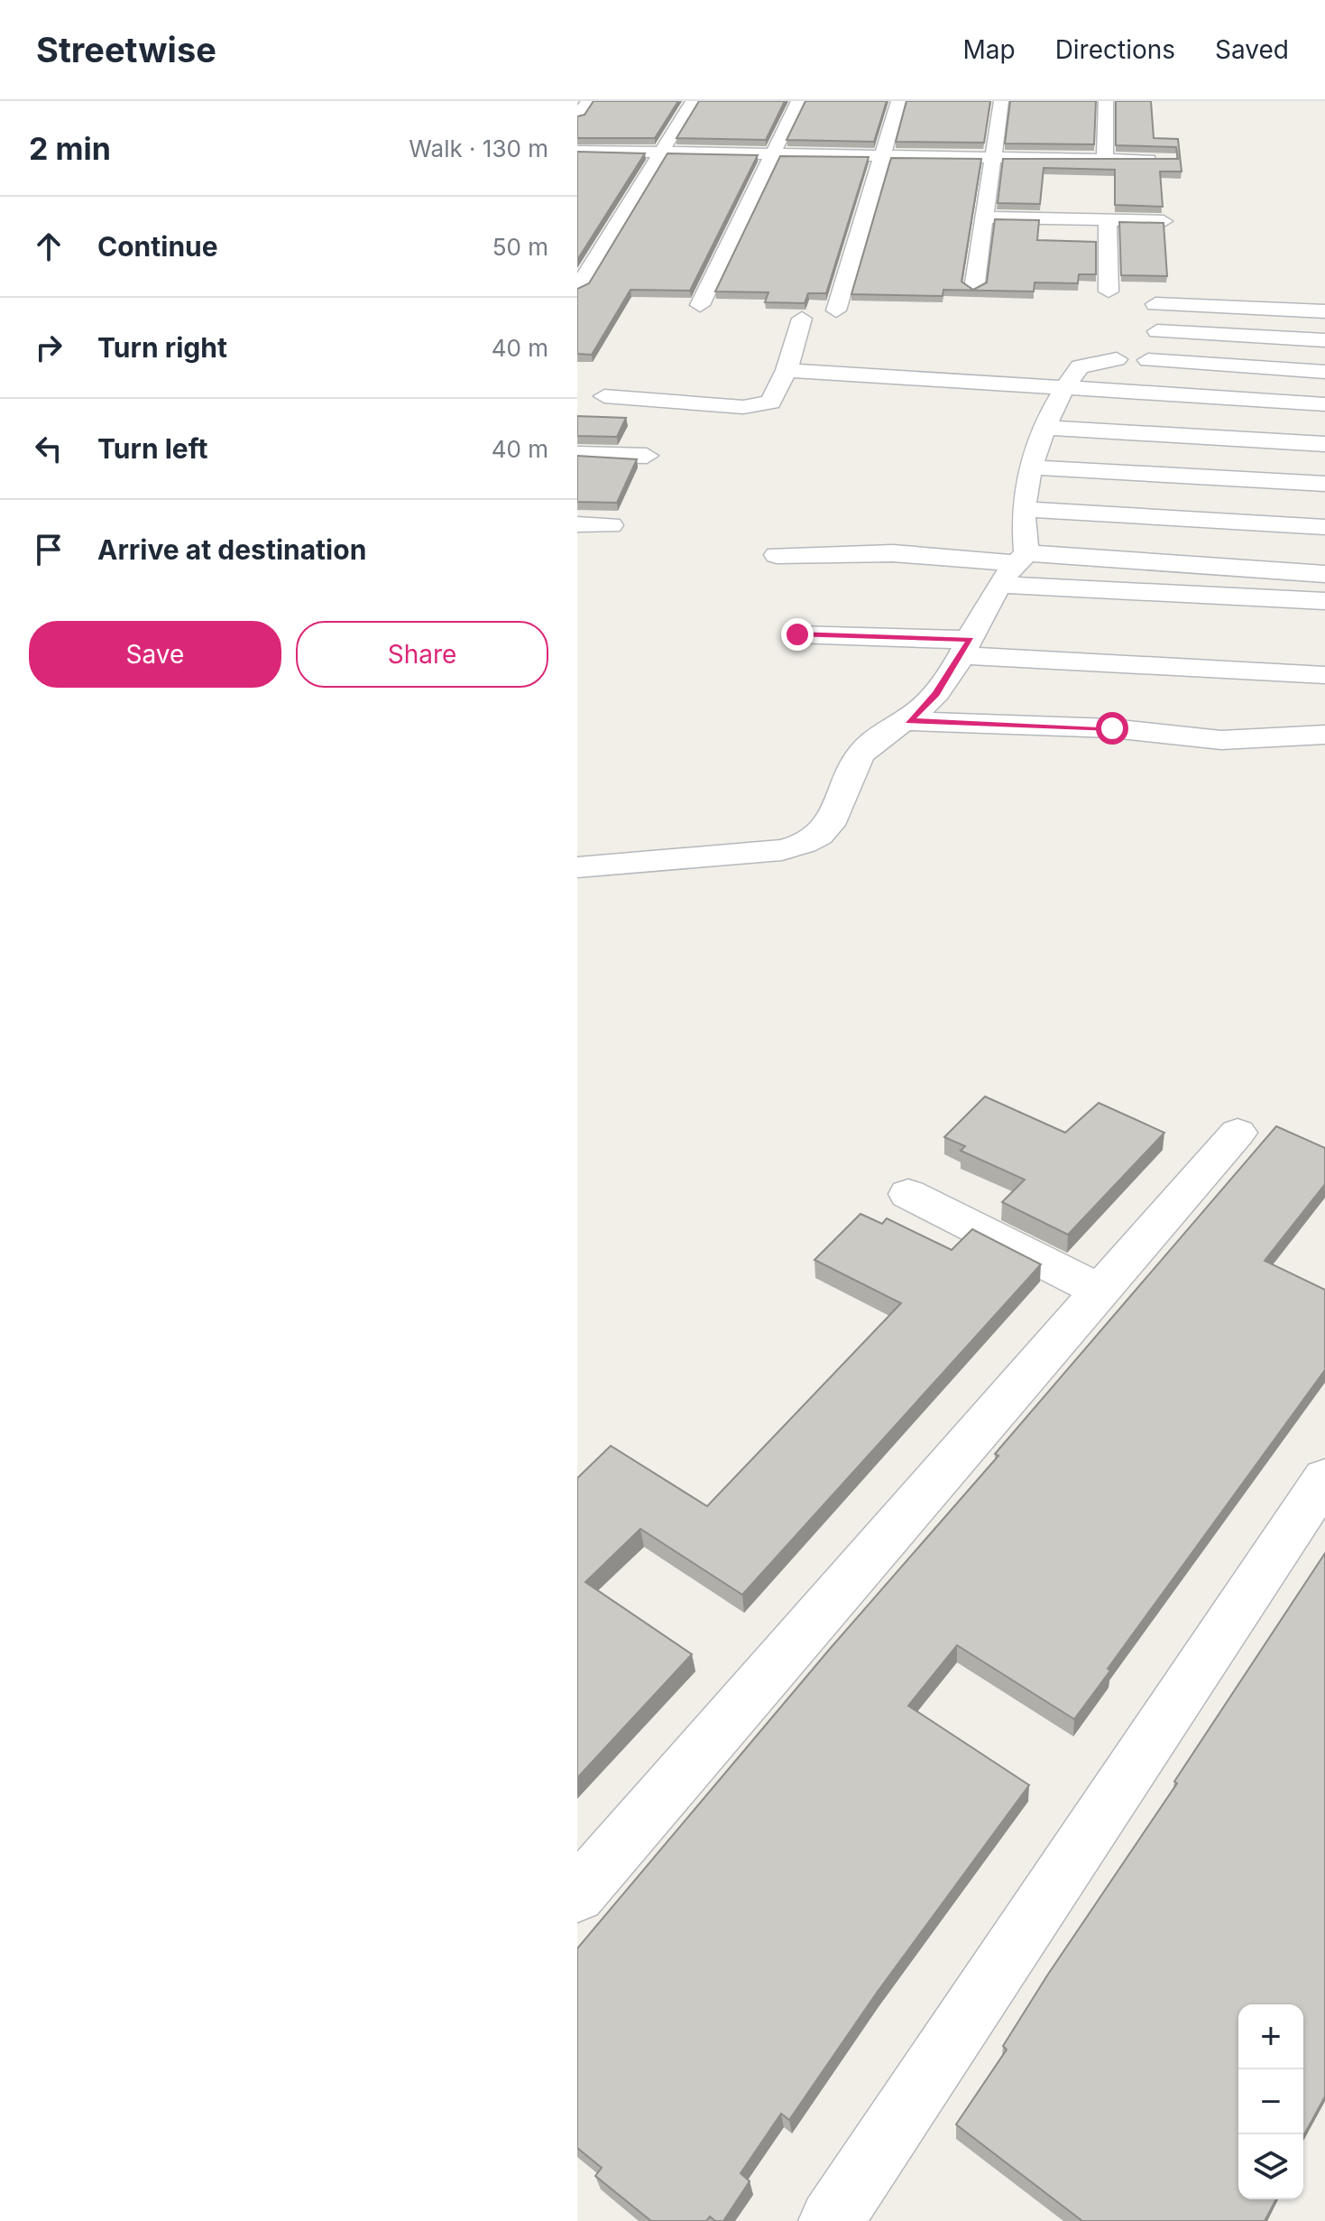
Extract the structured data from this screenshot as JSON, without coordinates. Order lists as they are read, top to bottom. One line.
{"page":{"header":"Streetwise","nav":["Map","Directions","Saved"],"heading":["2 min","Walk · 130 m"],"list":[["Continue","50 m"],["Turn right","40 m"],["Turn left","40 m"],"Arrive at destination"],"buttons":["Save","Share"],"map_buttons":["+","−"]}}
